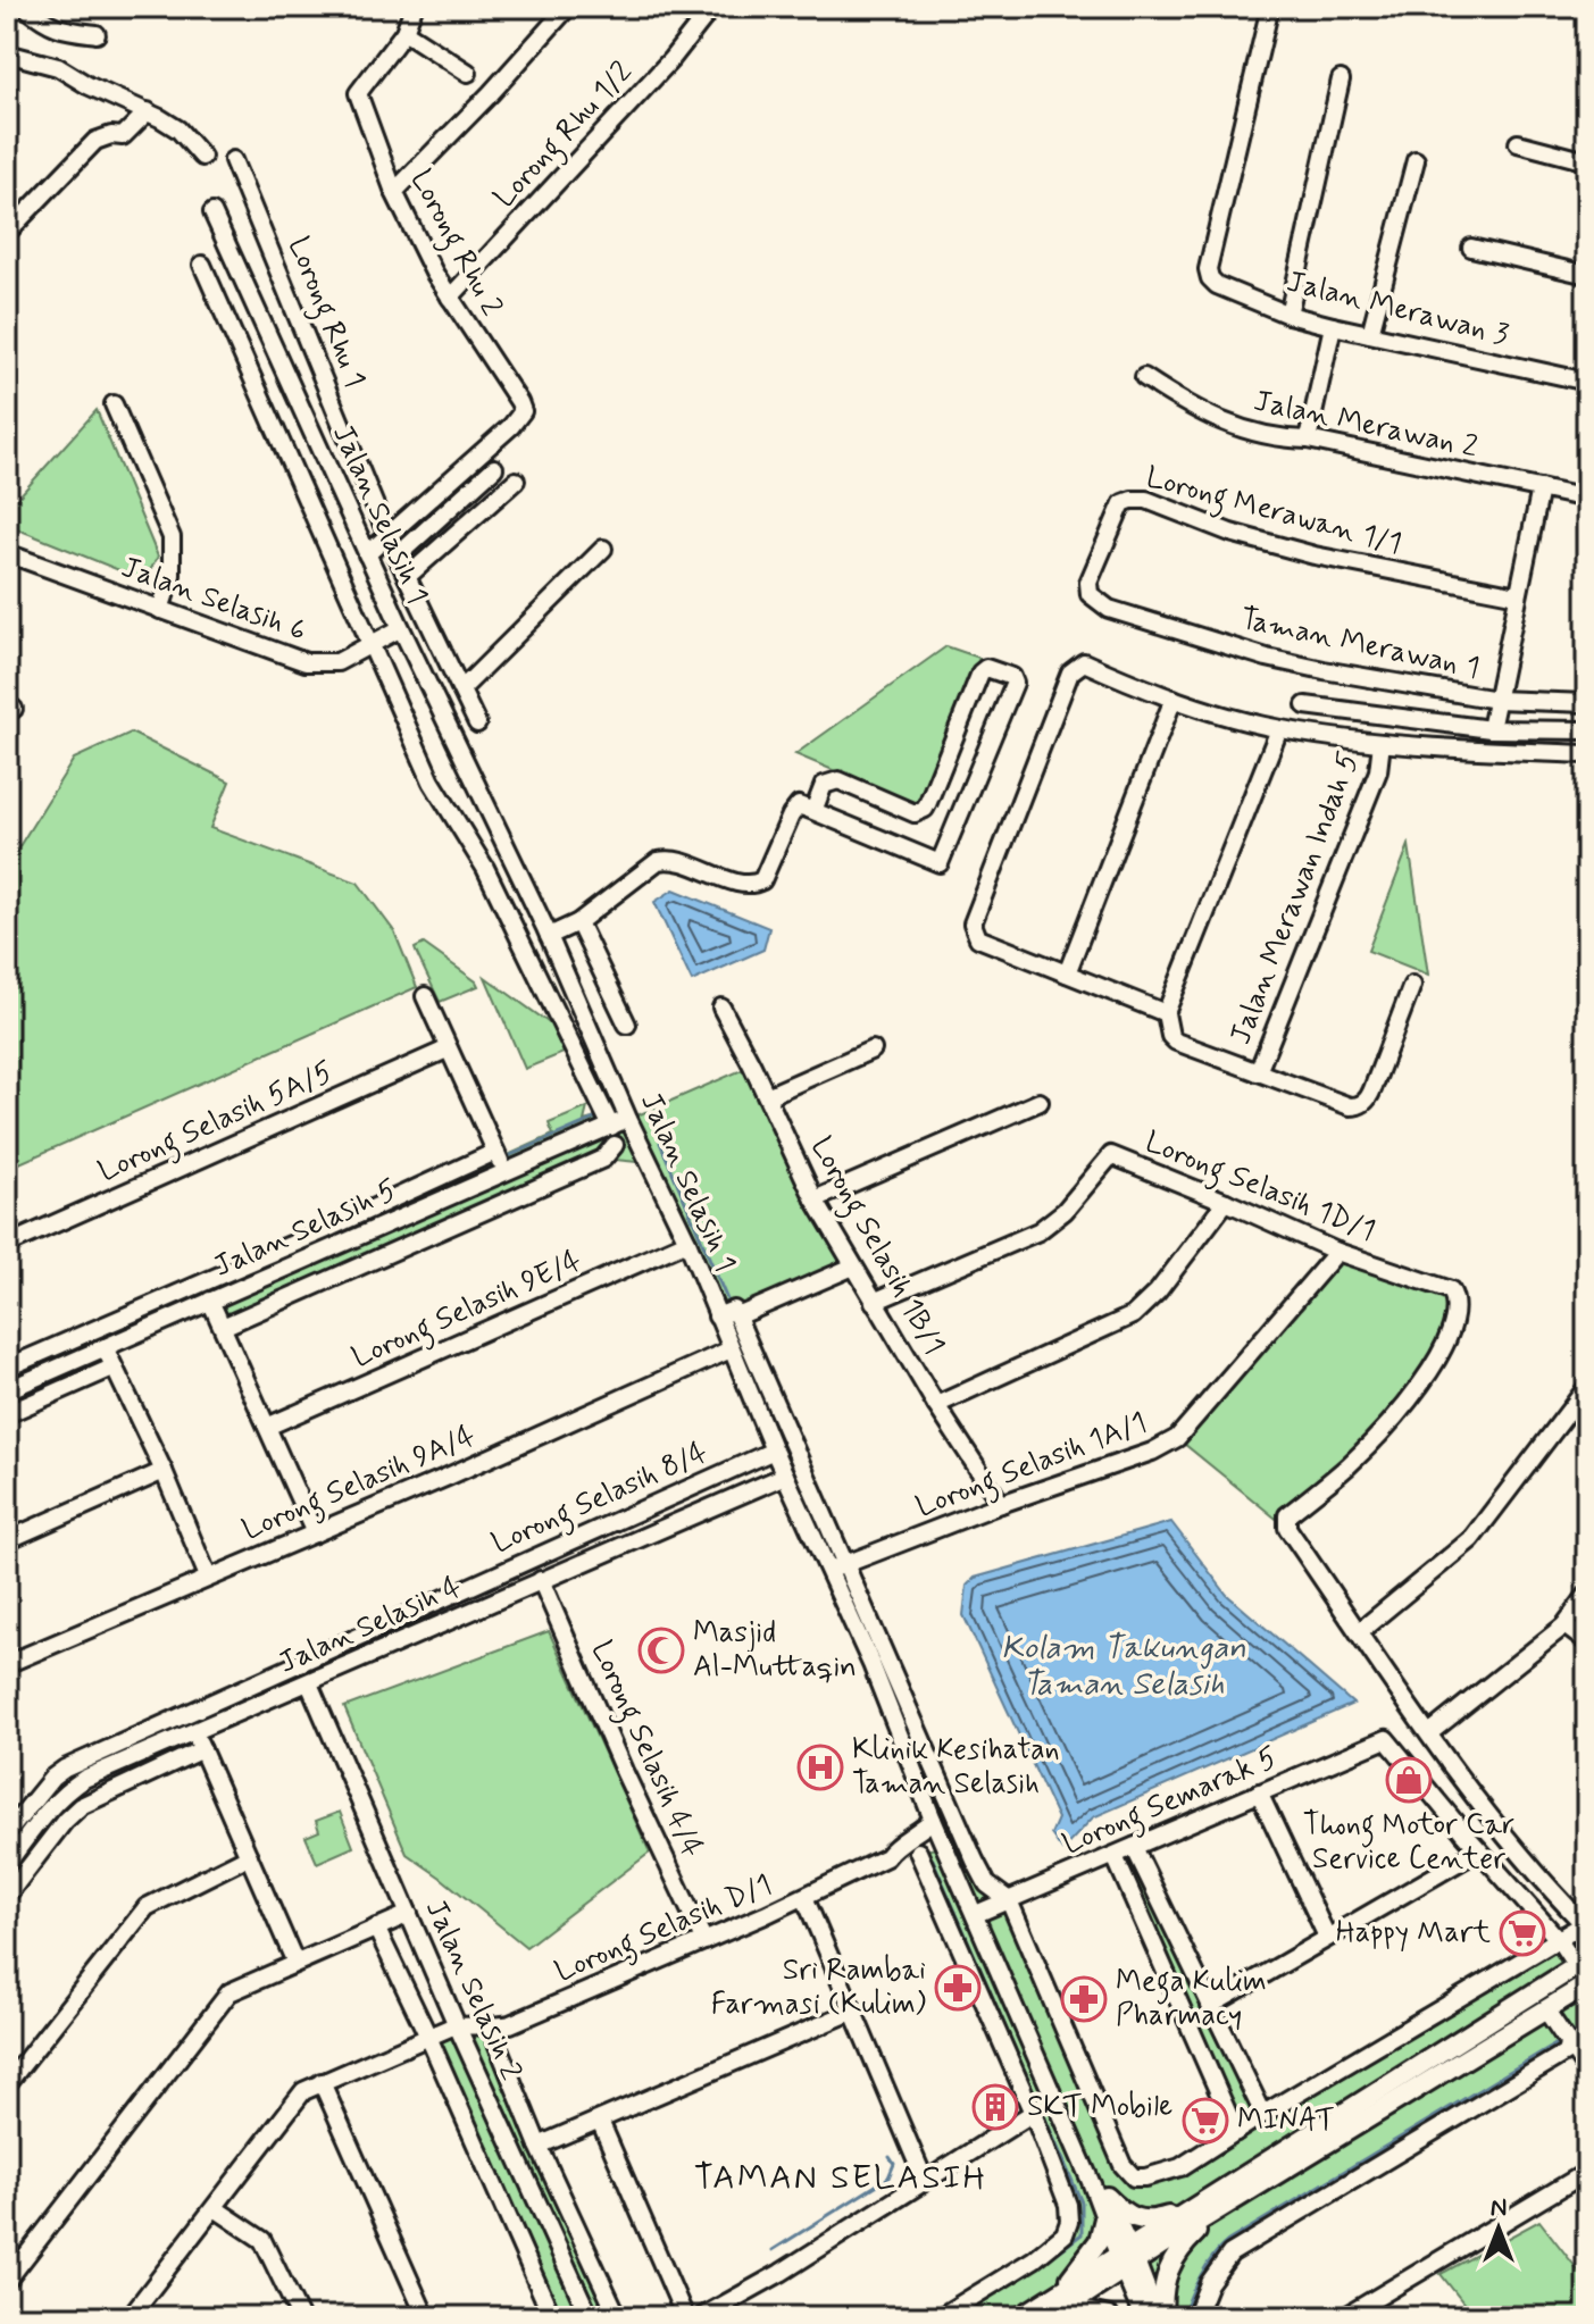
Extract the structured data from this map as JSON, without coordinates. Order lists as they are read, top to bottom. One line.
{"streets":{"street":["Lorong Rhu 1/2","Lorong Rhu 2","Jalan Merawan 3","Lorong Rhu 1","Jalan Merawan 2","Lorong Merawan 1/1","Jalan Selasih 1","Jalan Selasih 6","Taman Merawan 1","Jalan Merawan Indah 5","Lorong Selasih 5A/5","Lorong Selasih 1D/1","Jalan Selasih 5","Lorong Selasih 1B/1","Lorong Selasih 9E/4","Lorong Selasih 1A/1","Lorong Selasih 9A/4","Lorong Selasih 8/4","Jalan Selasih 4","Lorong Selasih 4/4","Lorong Semarak 5","Lorong Selasih D/1","Jalan Selasih 2"]},"crossings":[["Lorong Rhu 1/2","Lorong Rhu 2"],["Lorong Rhu 2","Lorong Rhu 1"],["Lorong Merawan 1/1","Taman Merawan 1"],["Jalan Selasih 1","Jalan Selasih 6"],["Jalan Selasih 1","Jalan Selasih 5"],["Jalan Selasih 1","Lorong Selasih 9E/4"],["Jalan Selasih 1","Lorong Selasih 1A/1"],["Jalan Selasih 1","Lorong Selasih 9A/4"],["Jalan Selasih 1","Lorong Selasih 8/4"],["Jalan Selasih 1","Jalan Selasih 4"],["Jalan Selasih 1","Lorong Semarak 5"],["Lorong Selasih 1D/1","Lorong Selasih 1B/1"],["Lorong Selasih 1D/1","Lorong Selasih 1A/1"],["Lorong Selasih 1B/1","Lorong Selasih 1A/1"],["Jalan Selasih 4","Lorong Selasih 4/4"],["Jalan Selasih 4","Jalan Selasih 2"],["Lorong Selasih 4/4","Lorong Selasih D/1"],["Lorong Selasih D/1","Jalan Selasih 2"]],"districts":["TAMAN SELASIH"],"water":["Kolam Takungan Taman Selasih"],"places":{"mosque":["Masjid Al-Muttaqin"],"hospital":["Klinik Kesihatan Taman Selasih"],"shop":["Thong Motor Car Service Center"],"supermarket":["Happy Mart","MINAT"],"pharmacy":["Sri Rambai Farmasi (Kulim)","Mega Kulim Pharmacy"],"building":["SKT Mobile"]},"north":"top"}
